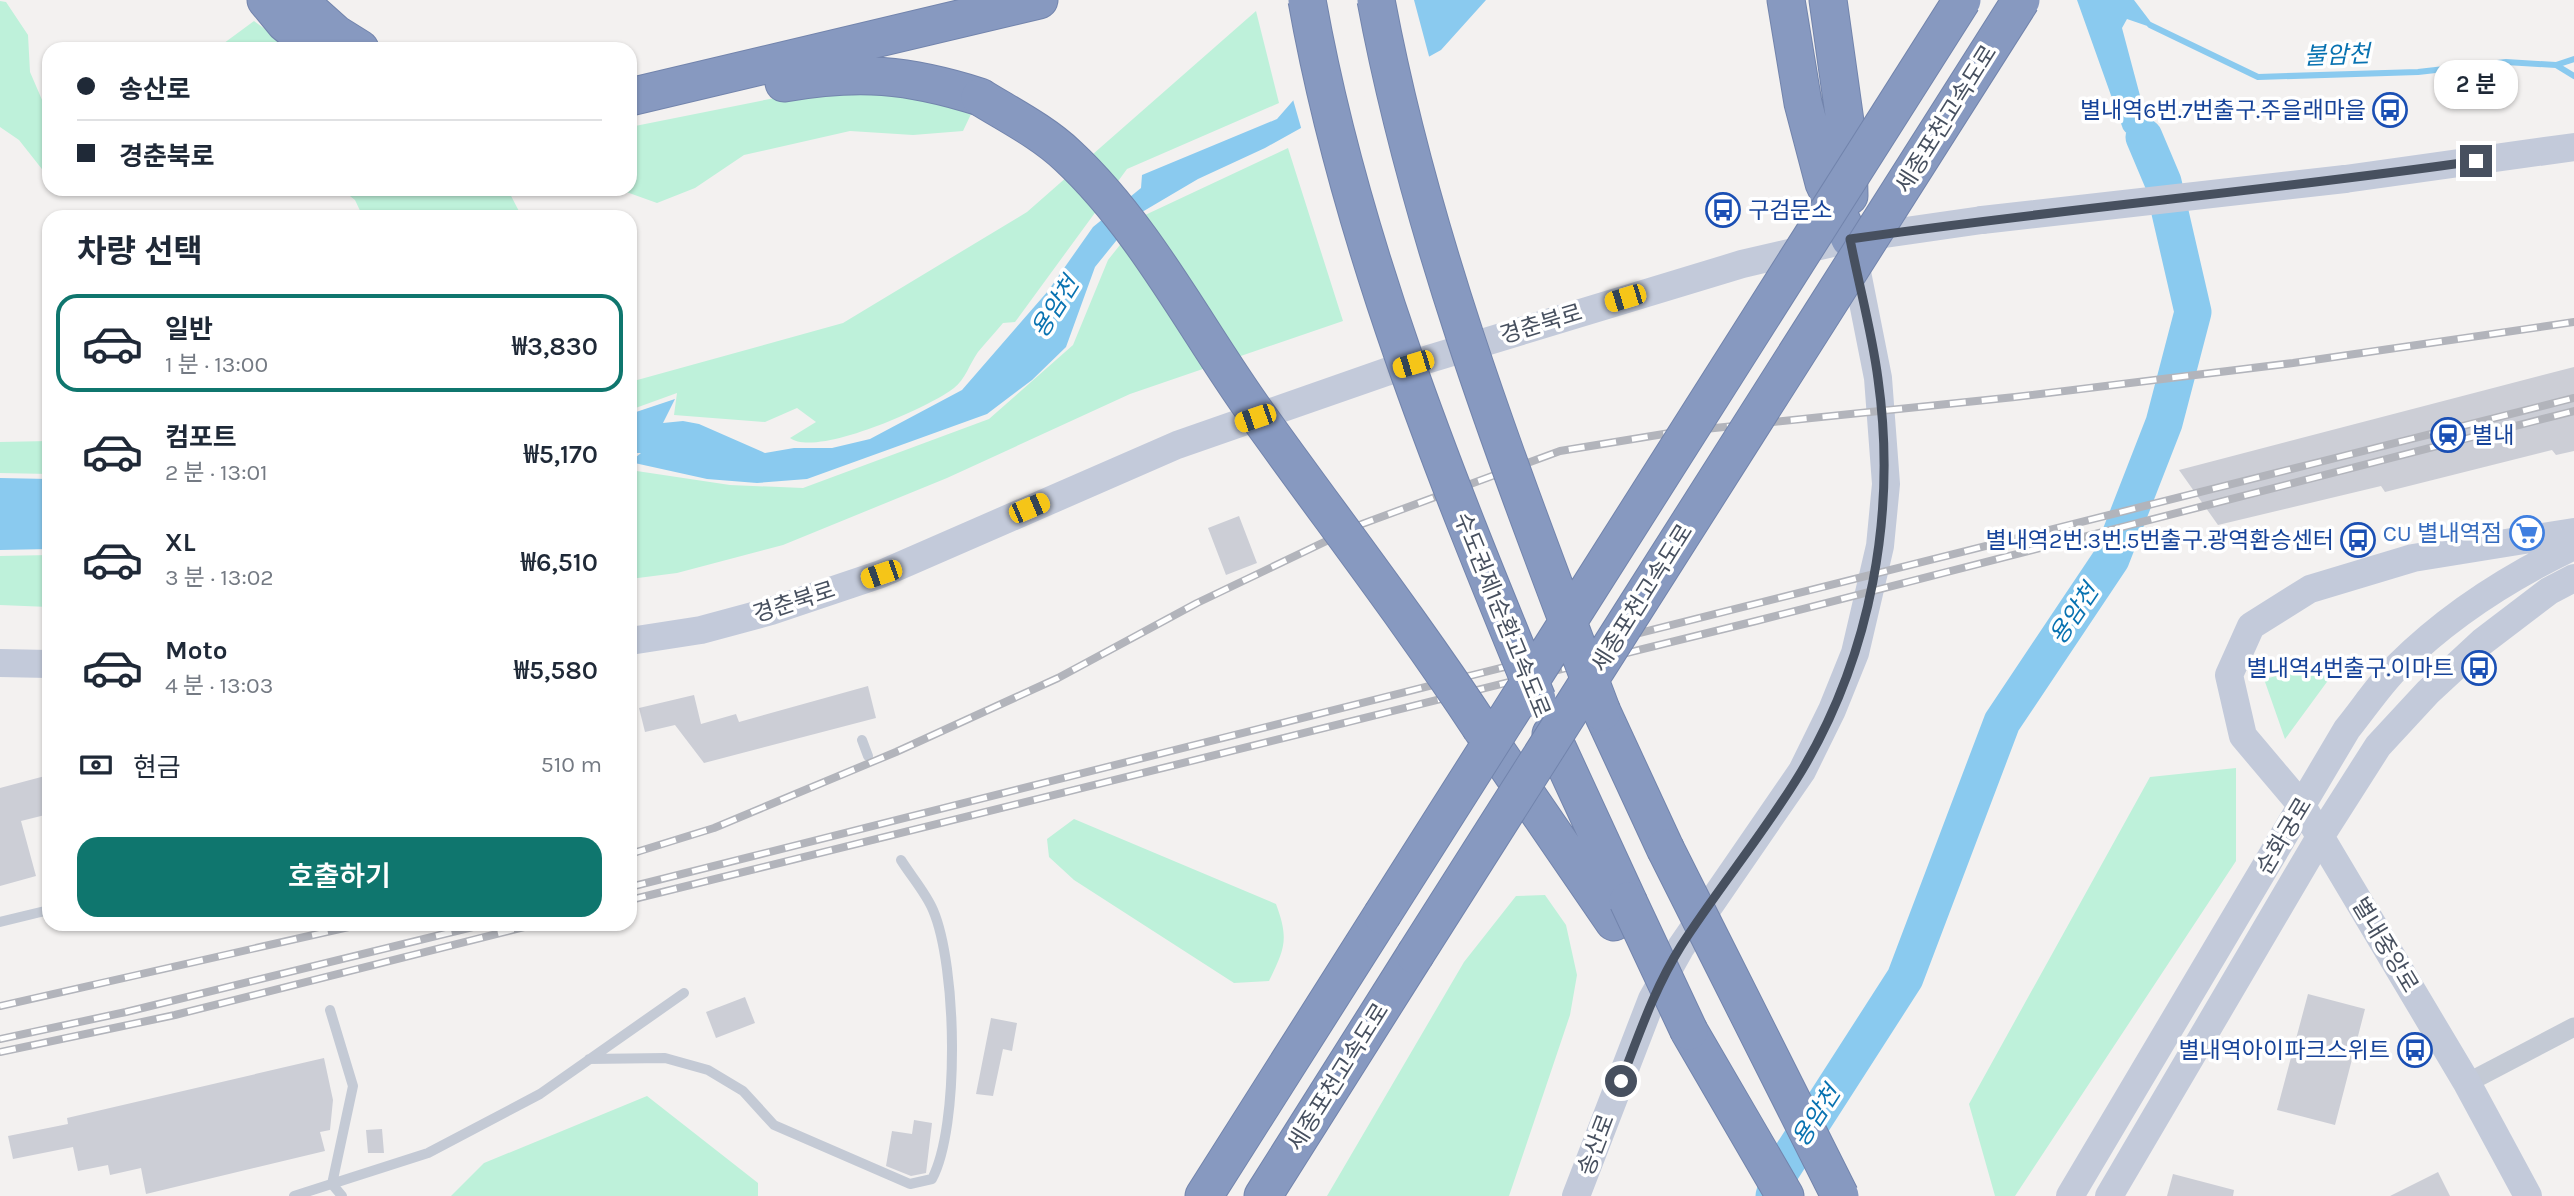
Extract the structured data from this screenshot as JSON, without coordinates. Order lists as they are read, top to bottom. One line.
{"streets":{"highway":["세종포천고속도로","수도권제1순환고속도로"],"street":["경춘북로","순화궁로","별내중앙로","송산로"]},"crossings":[["경춘북로","송산로"],["순화궁로","별내중앙로"]],"water":["불암천","용암천"],"places":{"bus stop":["별내역6번.7번출구.주을래마을","구검문소","별내역2번.3번.5번출구.광역환승센터","별내역4번출구.이마트","별내역아이파크스위트"],"station":["별내"],"supermarket":["CU 별내역점"]},"page":{"banner":["송산로","경춘북로"],"bubble":"2 분","heading":"차량 선택","list":[{"name":"일반","note":"1 분 · 13:00","value":"₩3,830"},{"name":"컴포트","note":"2 분 · 13:01","value":"₩5,170"},{"name":"XL","note":"3 분 · 13:02","value":"₩6,510"},{"name":"Moto","note":"4 분 · 13:03","value":"₩5,580"}],"pay":["현금","510 m"],"buttons":"호출하기"}}
